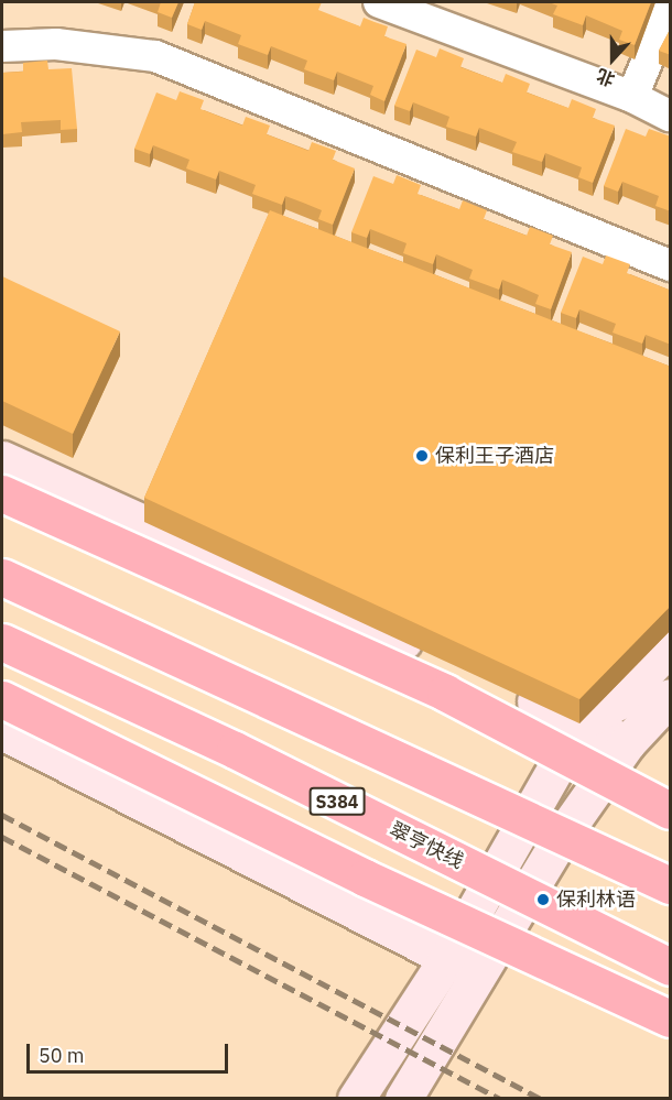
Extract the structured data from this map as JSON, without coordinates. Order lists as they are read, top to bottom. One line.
{"streets":{"highway":["S384","翠亨快线"]},"places":["保利王子酒店","保利林语"],"scale_bar":"50 m","north":"bottom"}
